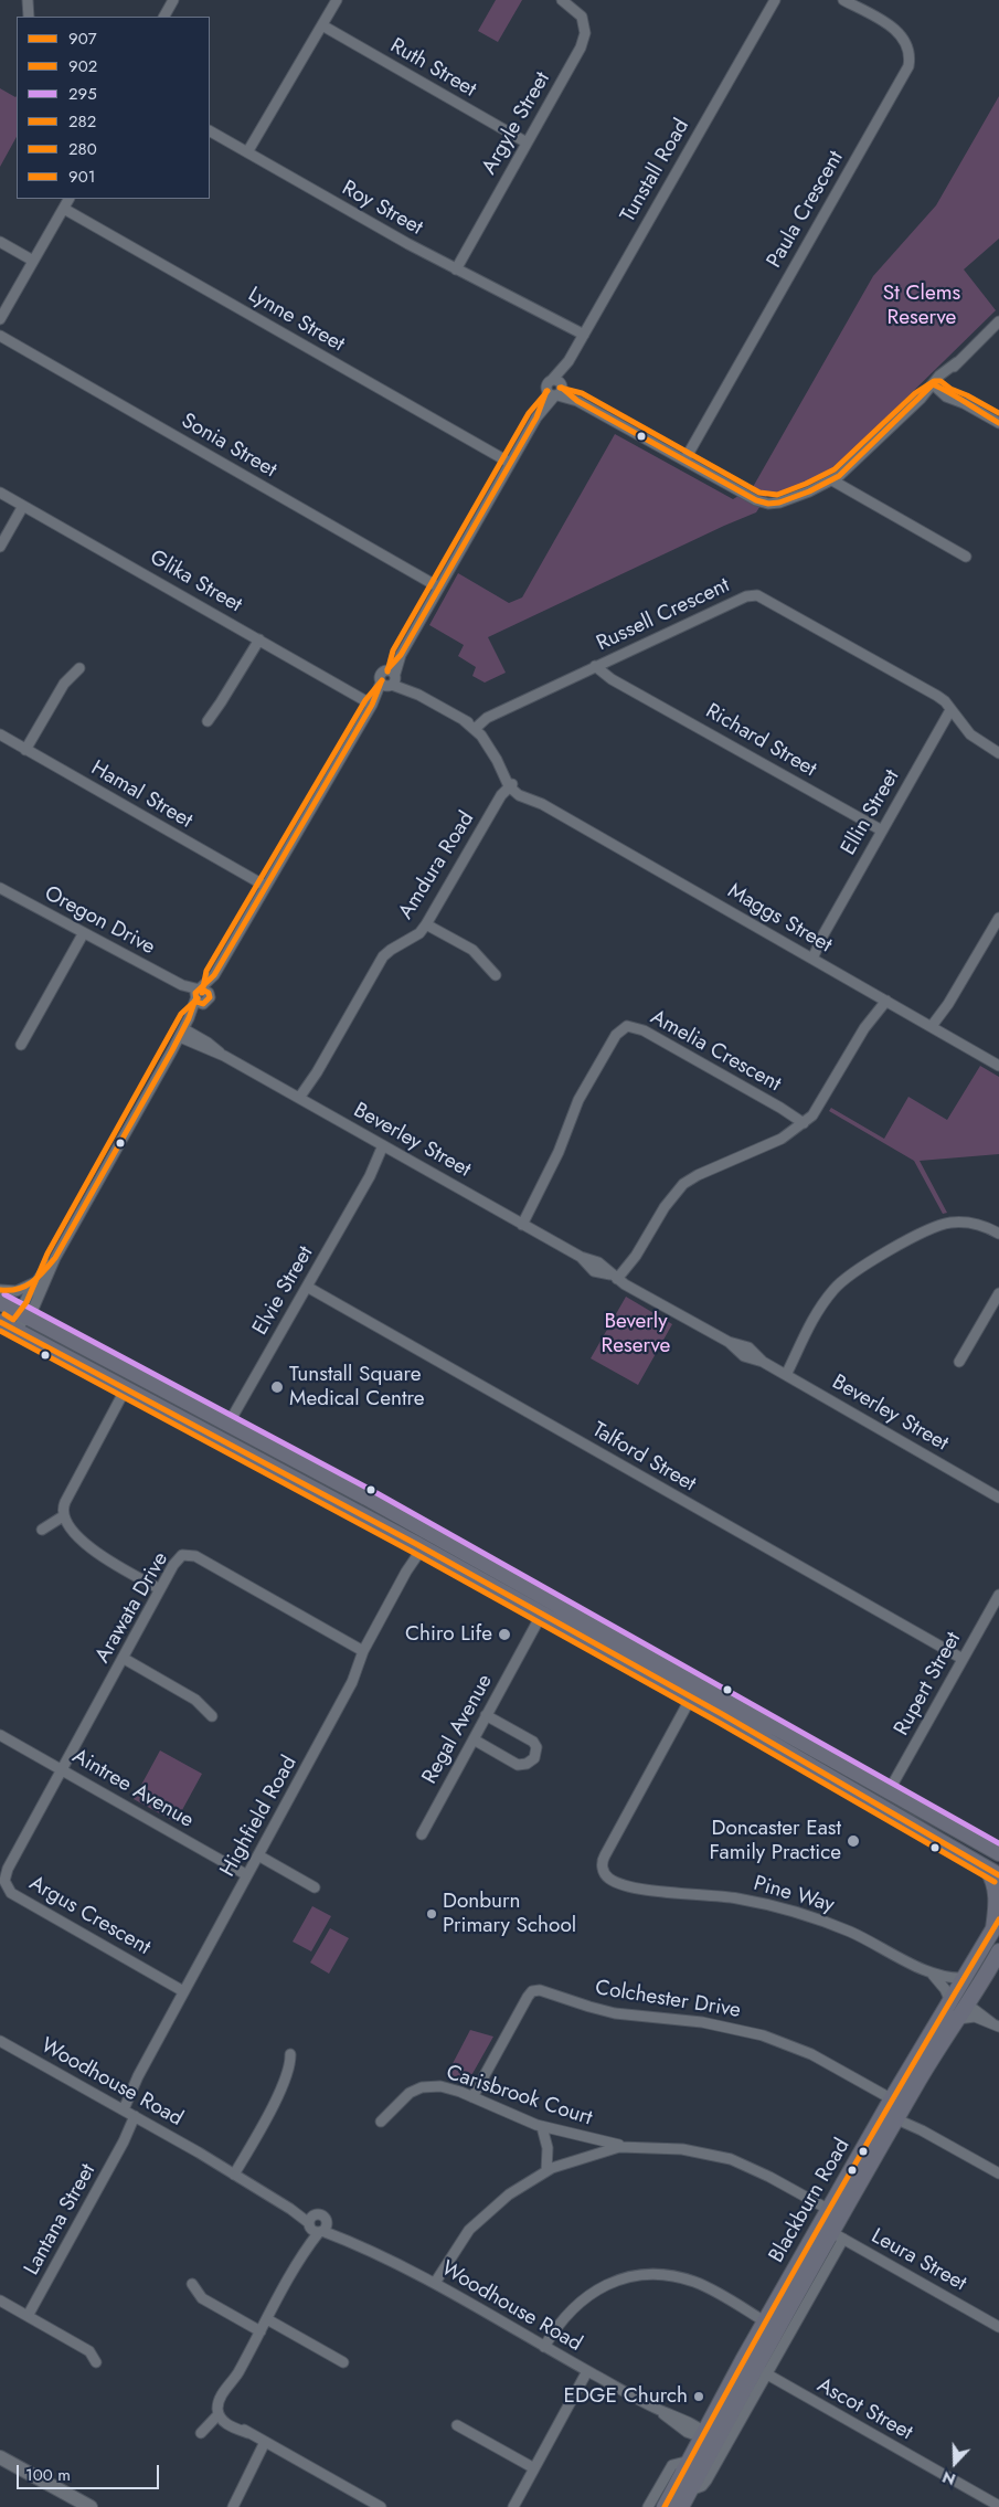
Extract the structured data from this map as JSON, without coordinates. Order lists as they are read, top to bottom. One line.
{"streets":{"main road":["Blackburn Road"],"street":["Ruth Street","Argyle Street","Tunstall Road","Roy Street","Paula Crescent","Lynne Street","Sonia Street","Glika Street","Russell Crescent","Richard Street","Hamal Street","Ellin Street","Amdura Road","Maggs Street","Oregon Drive","Amelia Crescent","Beverley Street","Elvie Street","Talford Street","Arawata Drive","Rupert Street","Regal Avenue","Aintree Avenue","Highfield Road","Pine Way","Argus Crescent","Colchester Drive","Woodhouse Road","Carisbrook Court","Lantana Street","Leura Street","Ascot Street"]},"crossings":[["Ruth Street","Argyle Street"],["Argyle Street","Roy Street"],["Tunstall Road","Roy Street"],["Tunstall Road","Lynne Street"],["Tunstall Road","Sonia Street"],["Tunstall Road","Glika Street"],["Tunstall Road","Hamal Street"],["Tunstall Road","Oregon Drive"],["Tunstall Road","Beverley Street"],["Russell Crescent","Richard Street"],["Russell Crescent","Ellin Street"],["Richard Street","Ellin Street"],["Ellin Street","Maggs Street"],["Amdura Road","Maggs Street"],["Amdura Road","Beverley Street"],["Amelia Crescent","Beverley Street"],["Beverley Street","Elvie Street"],["Elvie Street","Talford Street"],["Talford Street","Rupert Street"],["Arawata Drive","Aintree Avenue"],["Arawata Drive","Highfield Road"],["Arawata Drive","Argus Crescent"],["Aintree Avenue","Highfield Road"],["Aintree Avenue","Argus Crescent"],["Highfield Road","Argus Crescent"],["Highfield Road","Woodhouse Road"],["Pine Way","Blackburn Road"],["Colchester Drive","Carisbrook Court"],["Colchester Drive","Blackburn Road"],["Woodhouse Road","Blackburn Road"],["Woodhouse Road","Lantana Street"],["Blackburn Road","Leura Street"],["Blackburn Road","Ascot Street"]],"parks":["St Clems Reserve","Beverly Reserve"],"places":["Tunstall Square Medical Centre","Chiro Life","Doncaster East Family Practice","Donburn Primary School","EDGE Church"],"lines":["transit line 282","transit line 280","transit line 295","transit line 907","transit line 902","transit line 901"],"legend":["907","902","295","282","280","901"],"scale_bar":"100 m","north":"bottom"}
